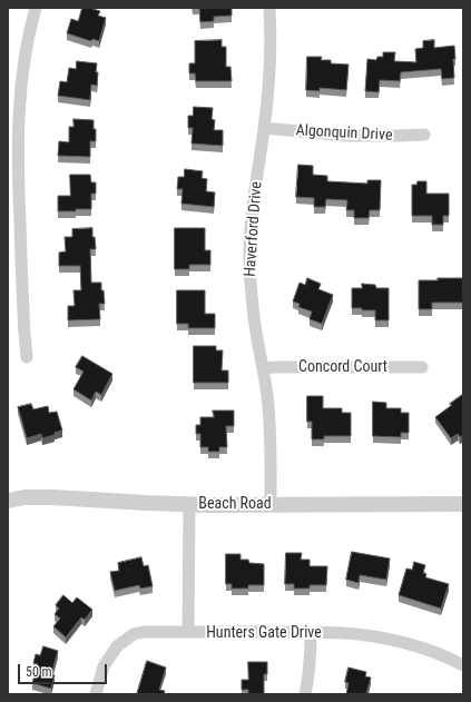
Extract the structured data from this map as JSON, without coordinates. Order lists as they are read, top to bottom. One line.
{"streets":{"street":["Algonquin Drive","Haverford Drive","Concord Court","Beach Road","Hunters Gate Drive"]},"crossings":[["Algonquin Drive","Haverford Drive"],["Haverford Drive","Concord Court"],["Haverford Drive","Beach Road"]],"scale_bar":"50 m"}
